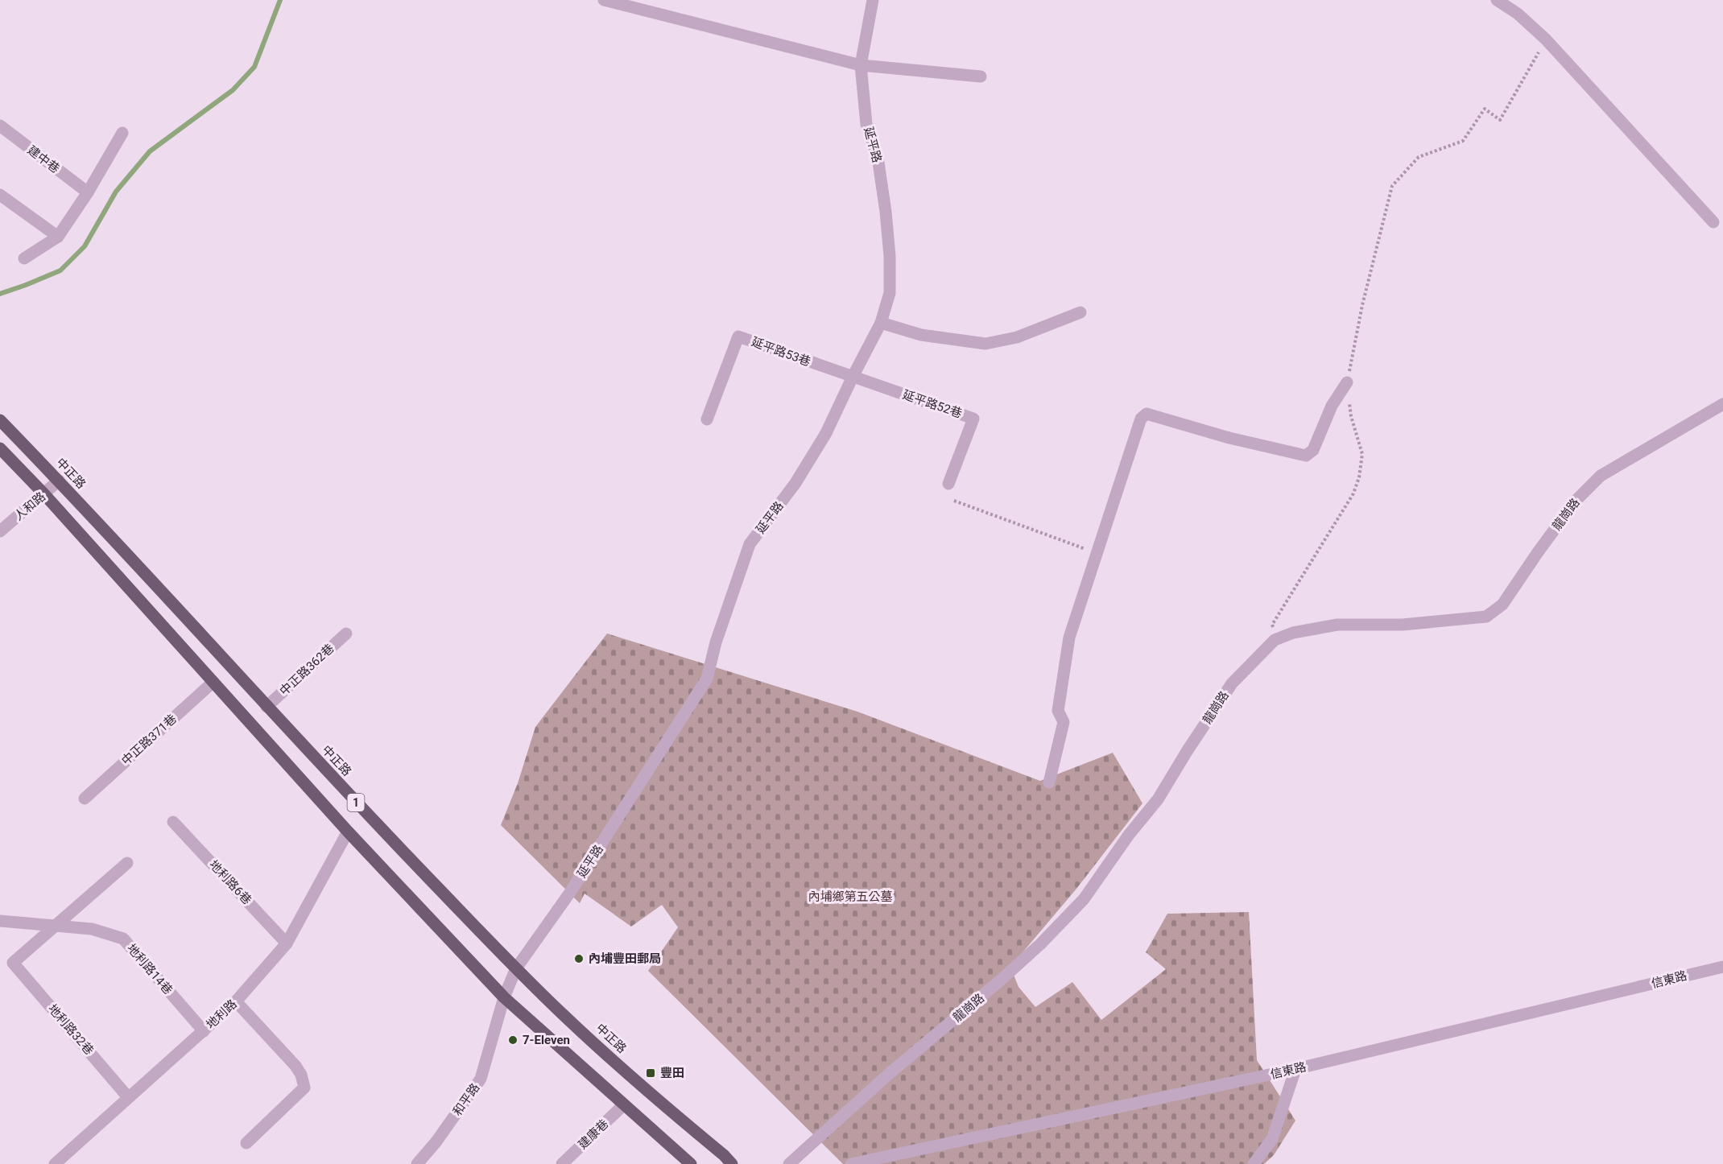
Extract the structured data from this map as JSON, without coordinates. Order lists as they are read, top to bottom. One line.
{"streets":{"main road":["中正路","1"],"street":["延平路","建中巷","延平路53巷","延平路52巷","人和路","龍崗路","中正路362巷","中正路371巷","地利路6巷","地利路14巷","信東路","地利路","地利路32巷","和平路","建康巷"]},"crossings":[["延平路","延平路53巷"],["延平路","延平路52巷"],["延平路","中正路"],["延平路","1"],["延平路","和平路"],["延平路53巷","延平路52巷"],["中正路","人和路"],["中正路","中正路362巷"],["人和路","1"],["中正路371巷","1"],["1","地利路"],["1","和平路"],["1","建康巷"],["地利路6巷","地利路"],["地利路14巷","地利路"],["地利路14巷","地利路32巷"],["地利路","地利路32巷"]],"parks":["內埔鄉第五公墓"],"places":{"other":["內埔豐田郵局","7-Eleven"],"transit":["豐田"]}}
